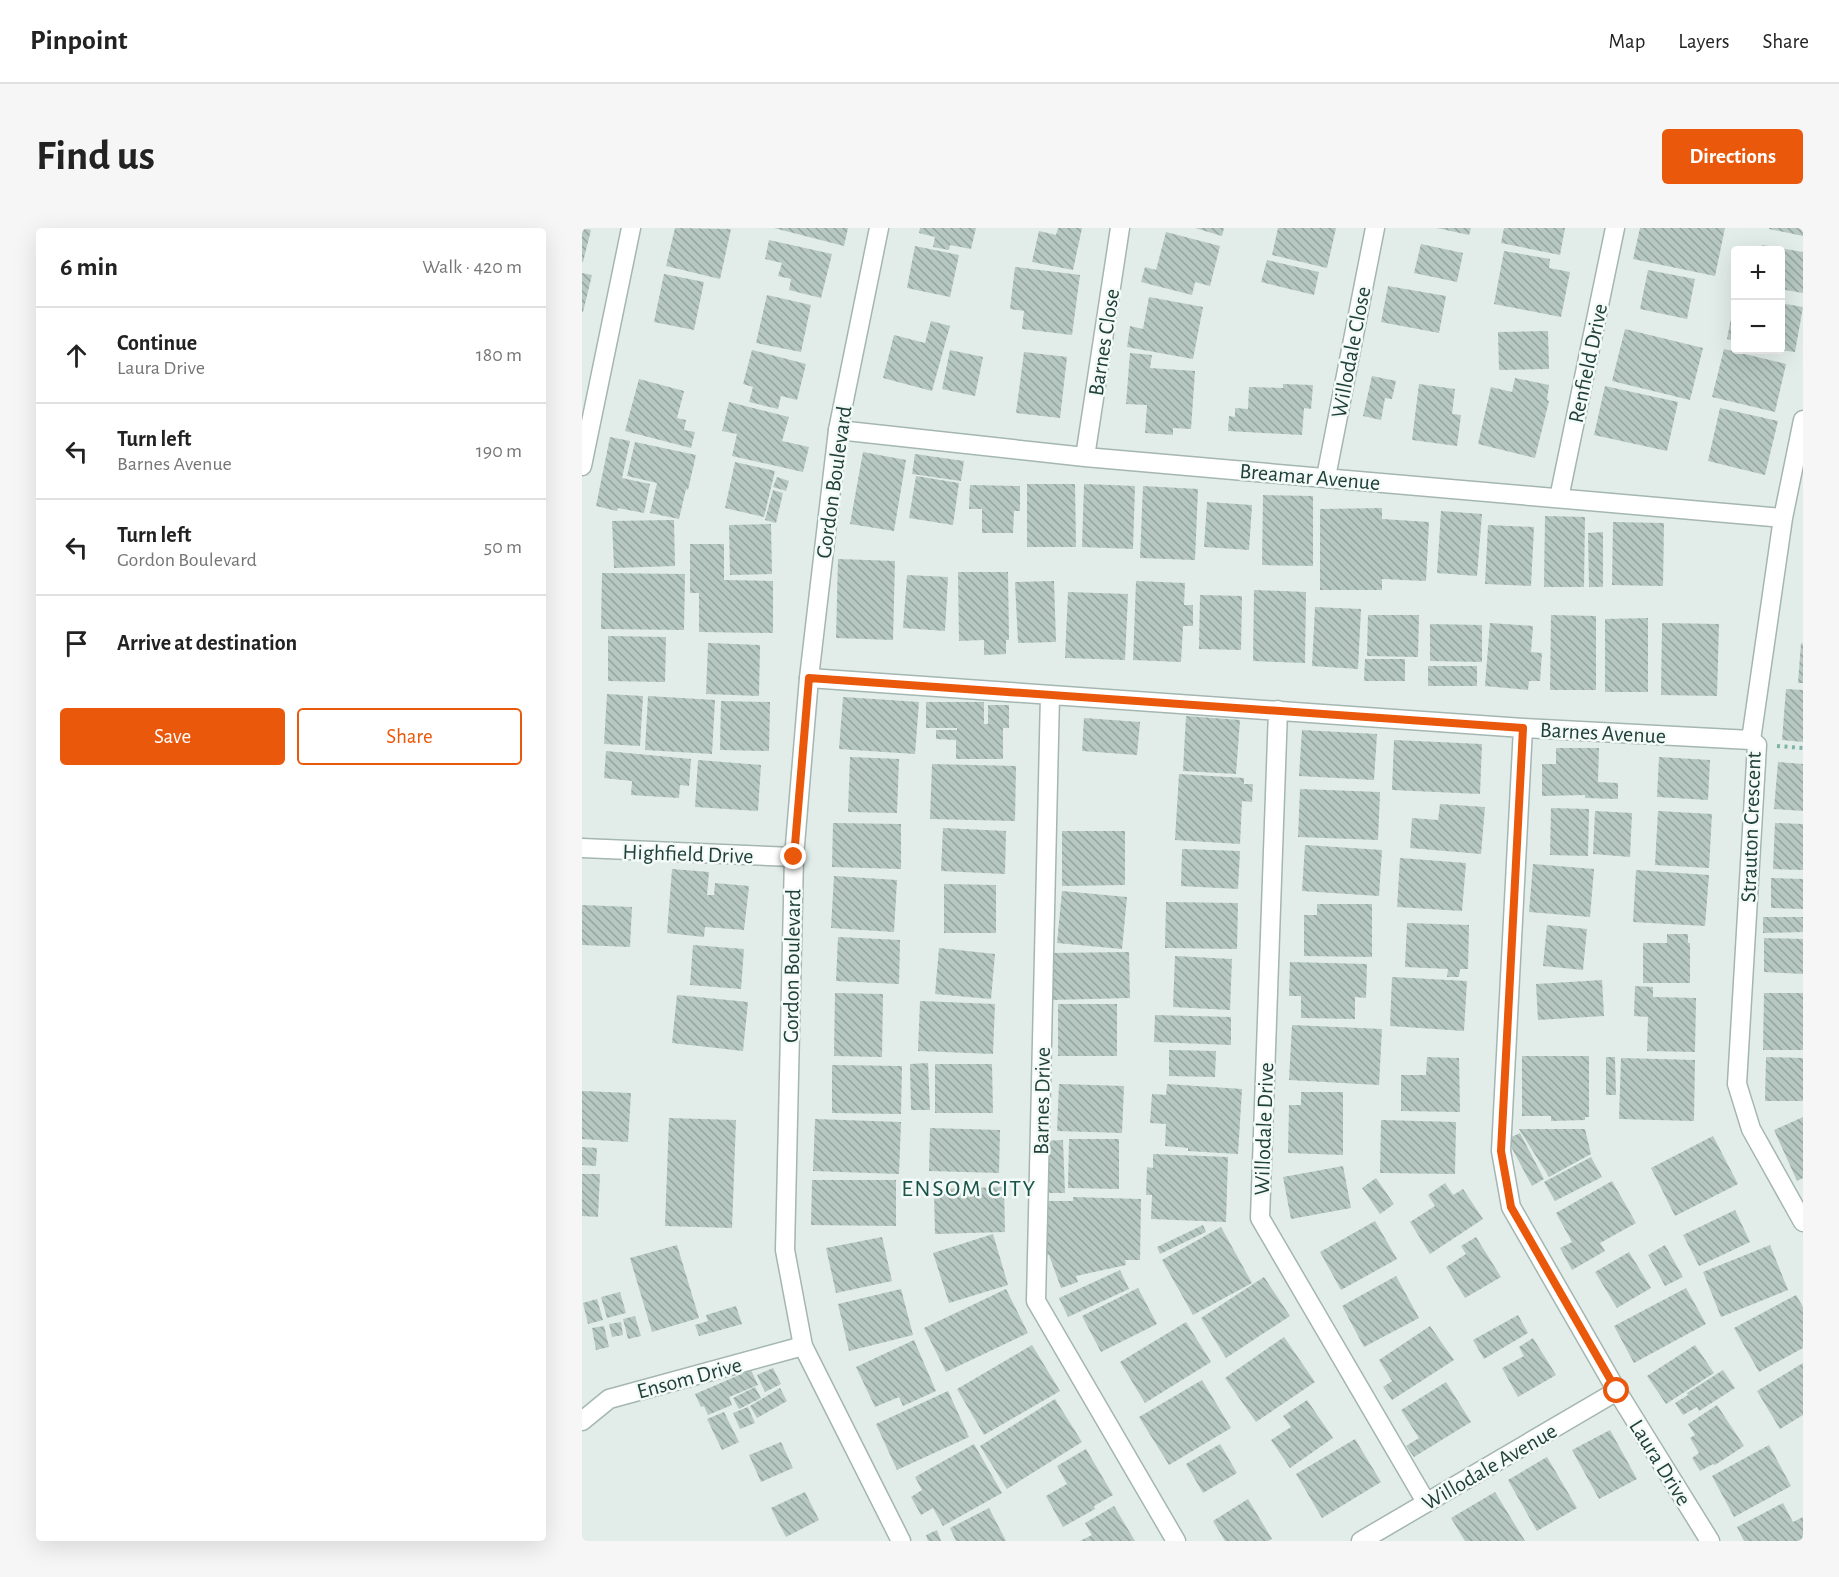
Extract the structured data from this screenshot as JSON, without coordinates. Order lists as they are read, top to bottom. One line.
{"streets":{"street":["Barnes Close","Willodale Close","Renfield Drive","Breamar Avenue","Gordon Boulevard","Barnes Avenue","Strauton Crescent","Highfield Drive","Barnes Drive","Willodale Drive","Ensom Drive","Laura Drive","Willodale Avenue"]},"crossings":[["Barnes Close","Breamar Avenue"],["Willodale Close","Breamar Avenue"],["Renfield Drive","Breamar Avenue"],["Breamar Avenue","Gordon Boulevard"],["Breamar Avenue","Strauton Crescent"],["Gordon Boulevard","Barnes Avenue"],["Gordon Boulevard","Highfield Drive"],["Gordon Boulevard","Ensom Drive"],["Barnes Avenue","Strauton Crescent"],["Barnes Avenue","Barnes Drive"],["Barnes Avenue","Willodale Drive"],["Barnes Avenue","Laura Drive"],["Willodale Drive","Willodale Avenue"],["Laura Drive","Willodale Avenue"]],"districts":["ENSOM CITY"],"page":{"header":"Pinpoint","nav":["Map","Layers","Share"],"buttons":["Directions",["Save","Share"]],"title":"Find us","heading":["6 min","Walk · 420 m"],"map_buttons":["+","−"],"list":[["Continue","Laura Drive","180 m"],["Turn left","Barnes Avenue","190 m"],["Turn left","Gordon Boulevard","50 m"],"Arrive at destination"]}}
